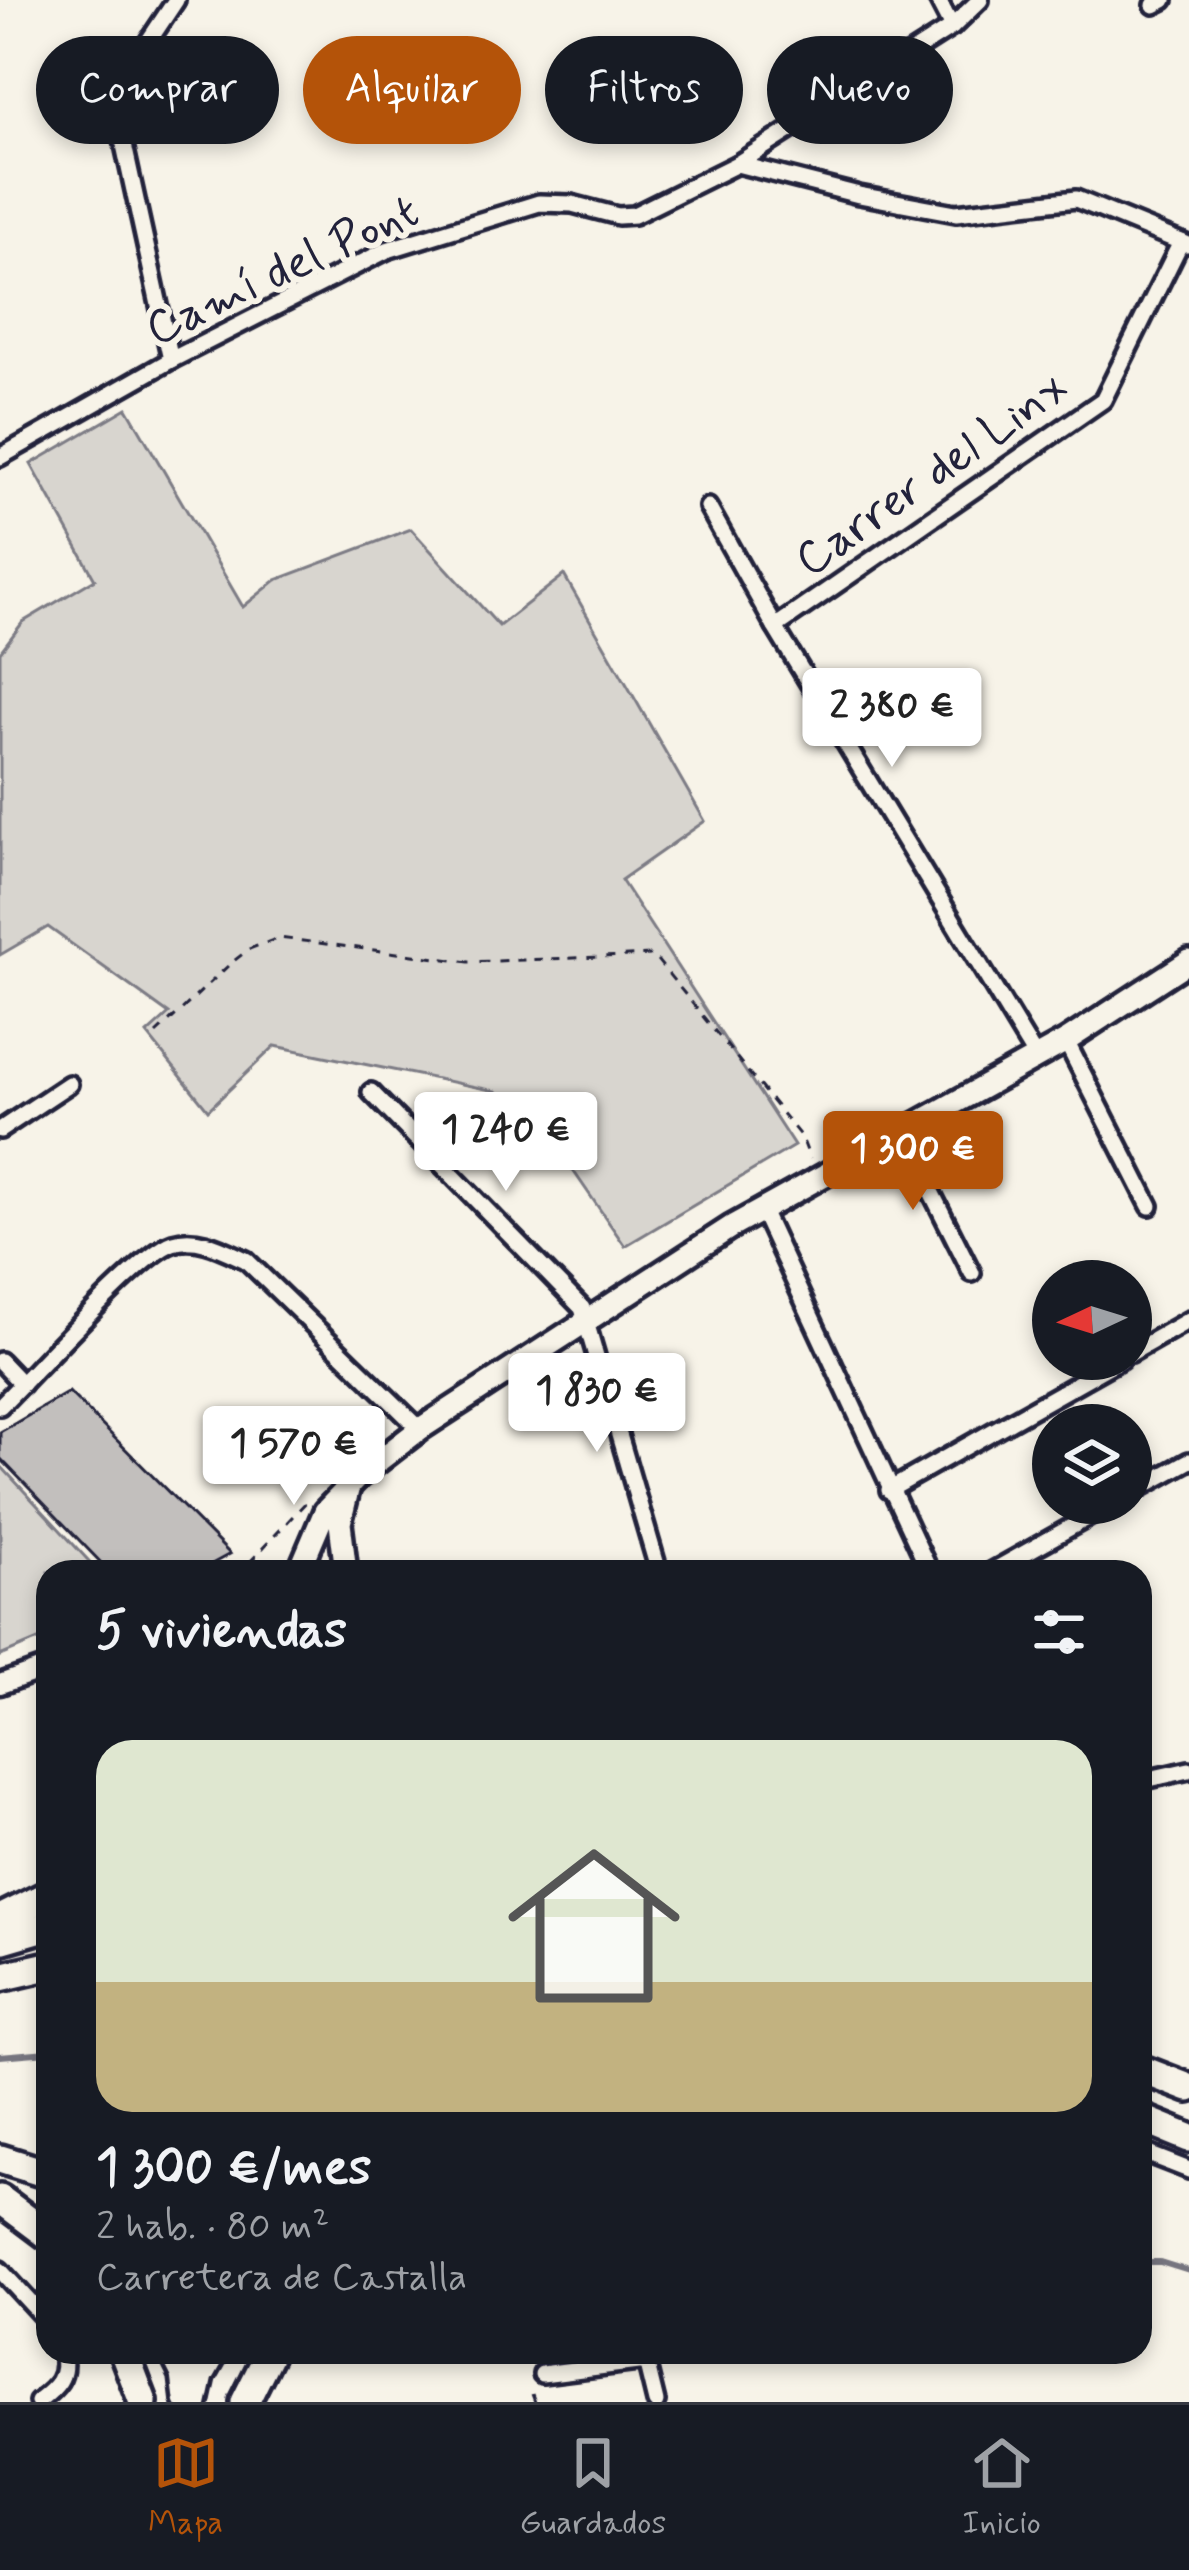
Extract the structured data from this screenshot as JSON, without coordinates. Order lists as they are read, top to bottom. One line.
{"streets":{"street":["Camí del Pont","Carrer del Linx"]},"north":"left","page":{"chip":["Comprar","Alquilar","Filtros","Nuevo"],"price":["2 380 €","1 240 €","1 300 €","1 830 €","1 570 €"],"heading":"5 viviendas","list":[{"name":"1 300 €/mes","note":"2 hab. · 80 m² · Carretera de Castalla"}],"tabs":["Mapa","Guardados","Inicio"]}}
